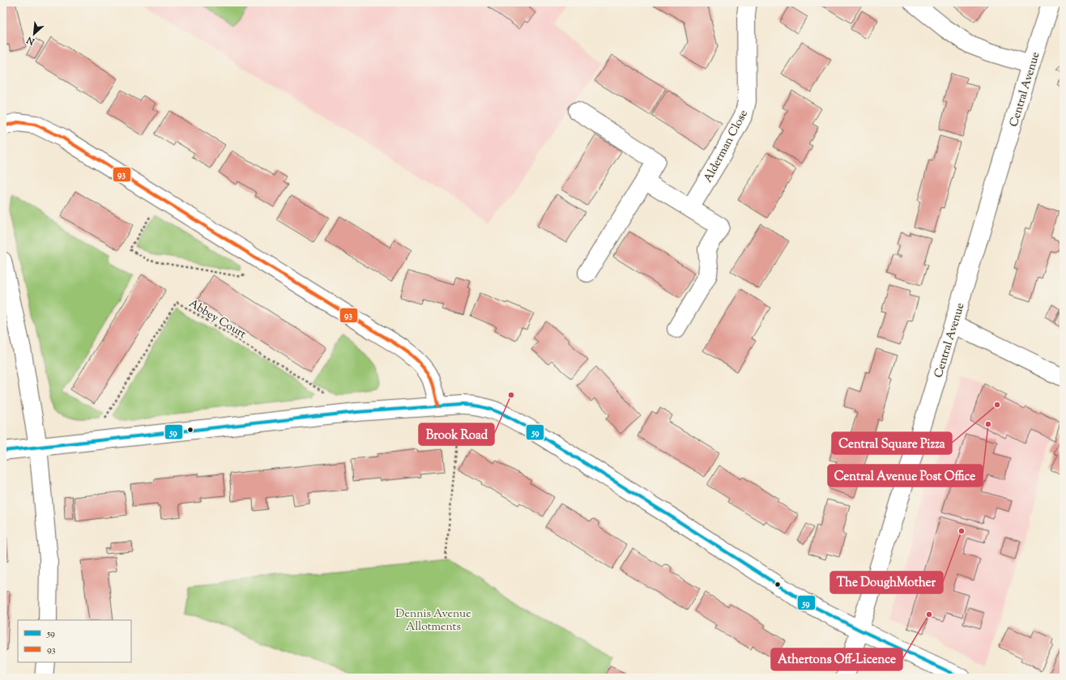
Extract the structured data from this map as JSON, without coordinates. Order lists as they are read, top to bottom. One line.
{"streets":{"street":["Central Avenue","Alderman Close"],"path":["Abbey Court"]},"parks":["Dennis Avenue Allotments"],"places":["Brook Road","Central Square Pizza","Central Avenue Post Office","The DoughMother","Athertons Off-Licence"],"lines":["transit line 93","transit line 59"],"legend":["59","93"],"north":"bottom left"}
